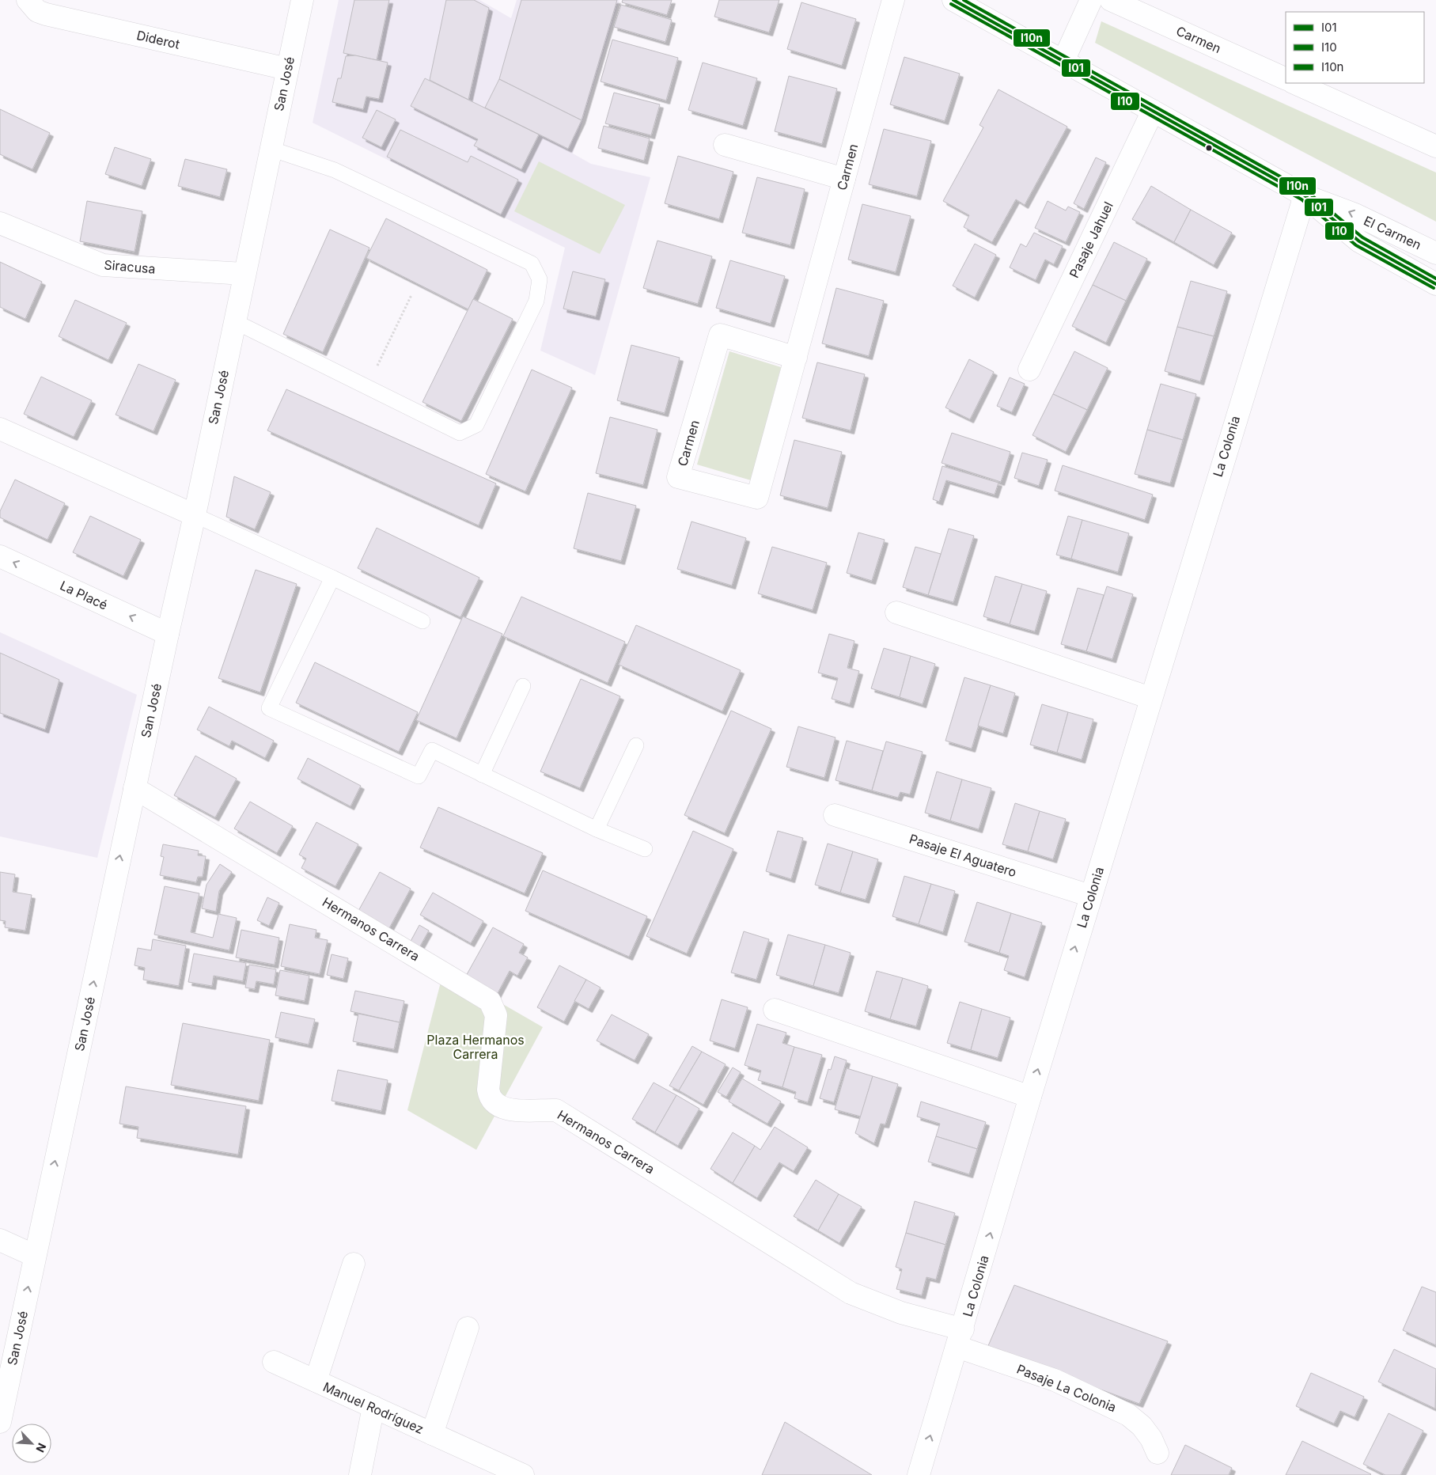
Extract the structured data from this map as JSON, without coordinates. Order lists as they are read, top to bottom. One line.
{"streets":{"street":["Diderot","Carmen","San José","El Carmen","Pasaje Jahuel","Siracusa","La Colonia","La Placé","Pasaje El Aguatero","Hermanos Carrera","Pasaje La Colonia","Manuel Rodríguez"]},"crossings":[["Diderot","San José"],["San José","Siracusa"],["San José","La Placé"],["San José","Hermanos Carrera"],["El Carmen","Pasaje Jahuel"],["El Carmen","La Colonia"],["La Colonia","Pasaje El Aguatero"],["La Colonia","Hermanos Carrera"],["La Colonia","Pasaje La Colonia"],["Hermanos Carrera","Pasaje La Colonia"]],"one_way":["San José","La Colonia"],"parks":["Plaza Hermanos Carrera"],"lines":["transit line I01","transit line I10n","transit line I10"],"legend":["I01","I10","I10n"],"north":"bottom right"}
